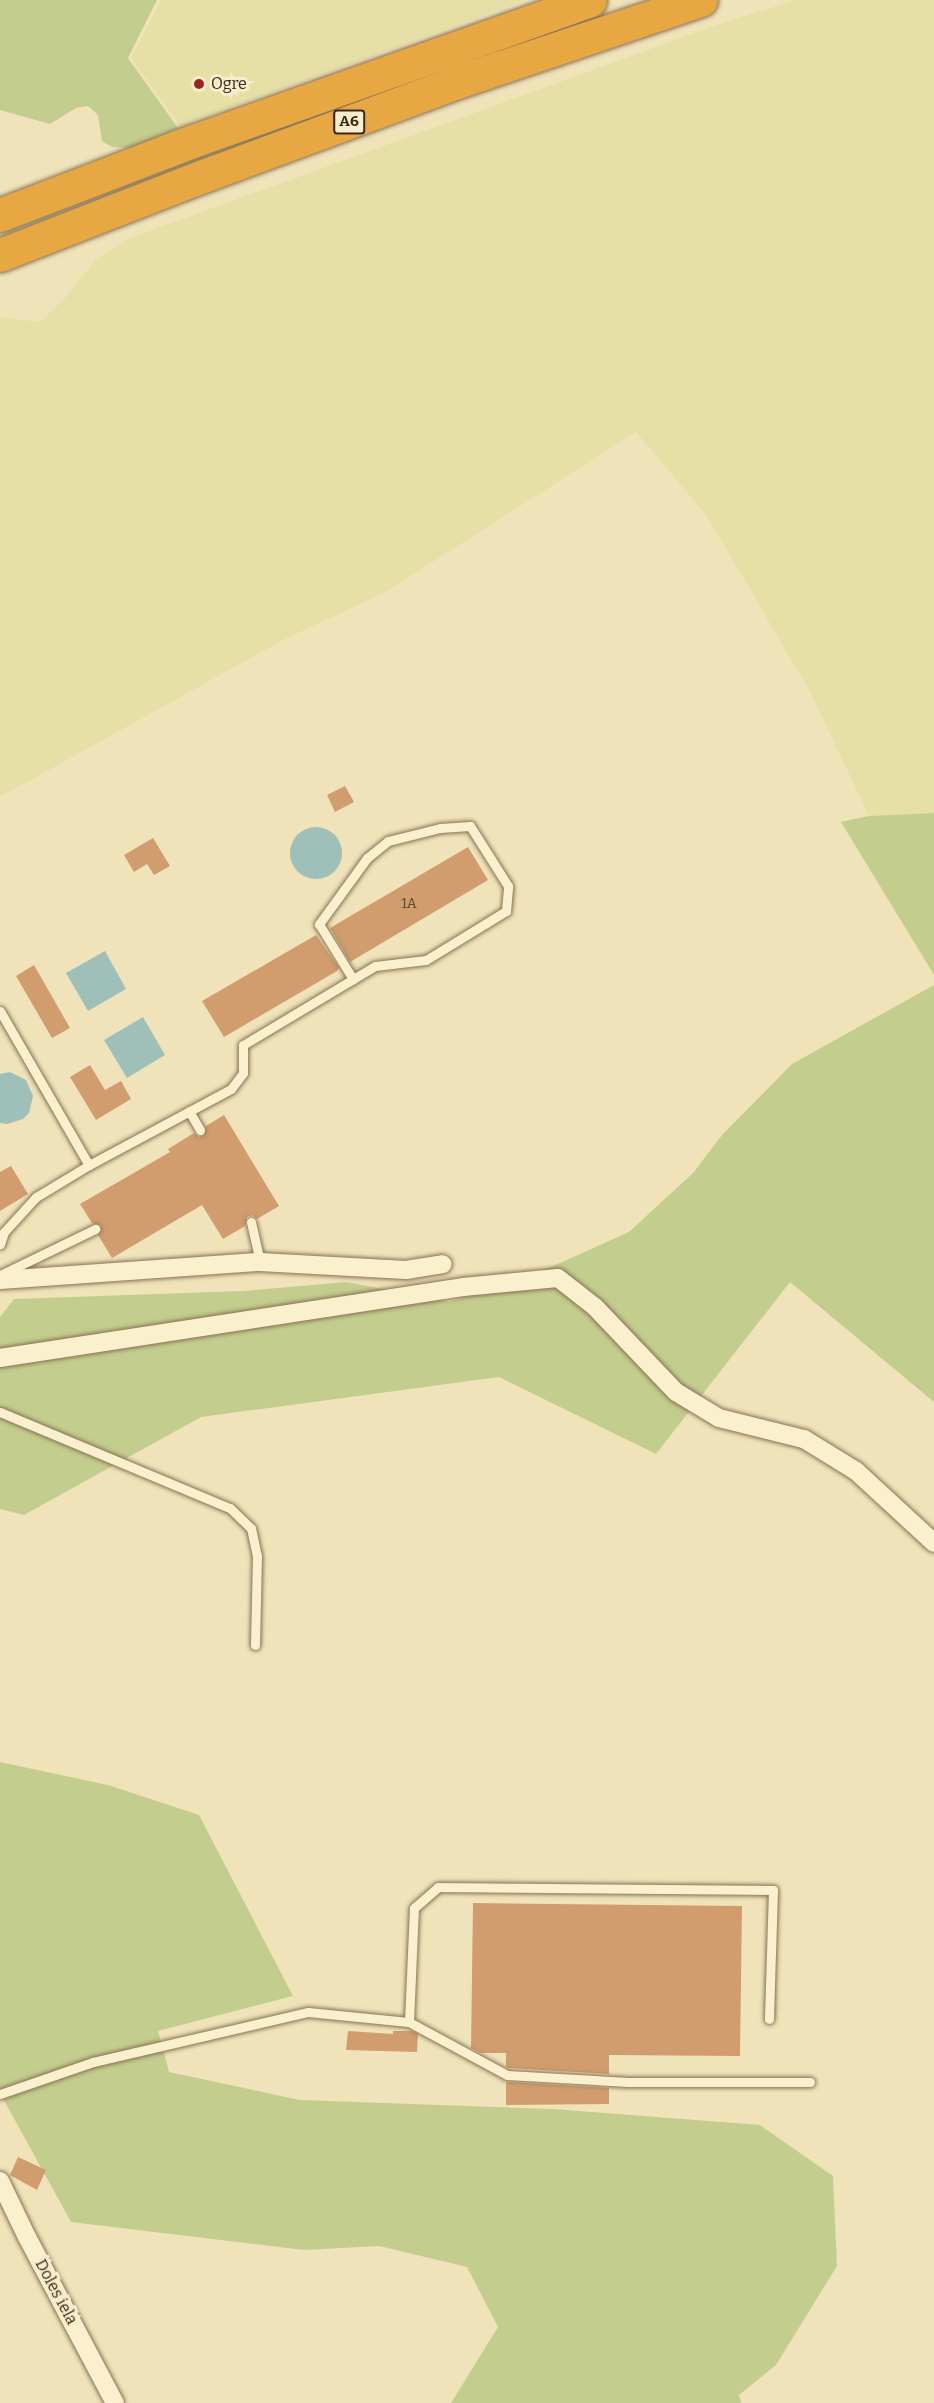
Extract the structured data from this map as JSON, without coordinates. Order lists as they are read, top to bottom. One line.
{"streets":{"highway":["A6"],"street":["Doles iela"]},"places":["Ogre"],"house_numbers":["1A"]}
